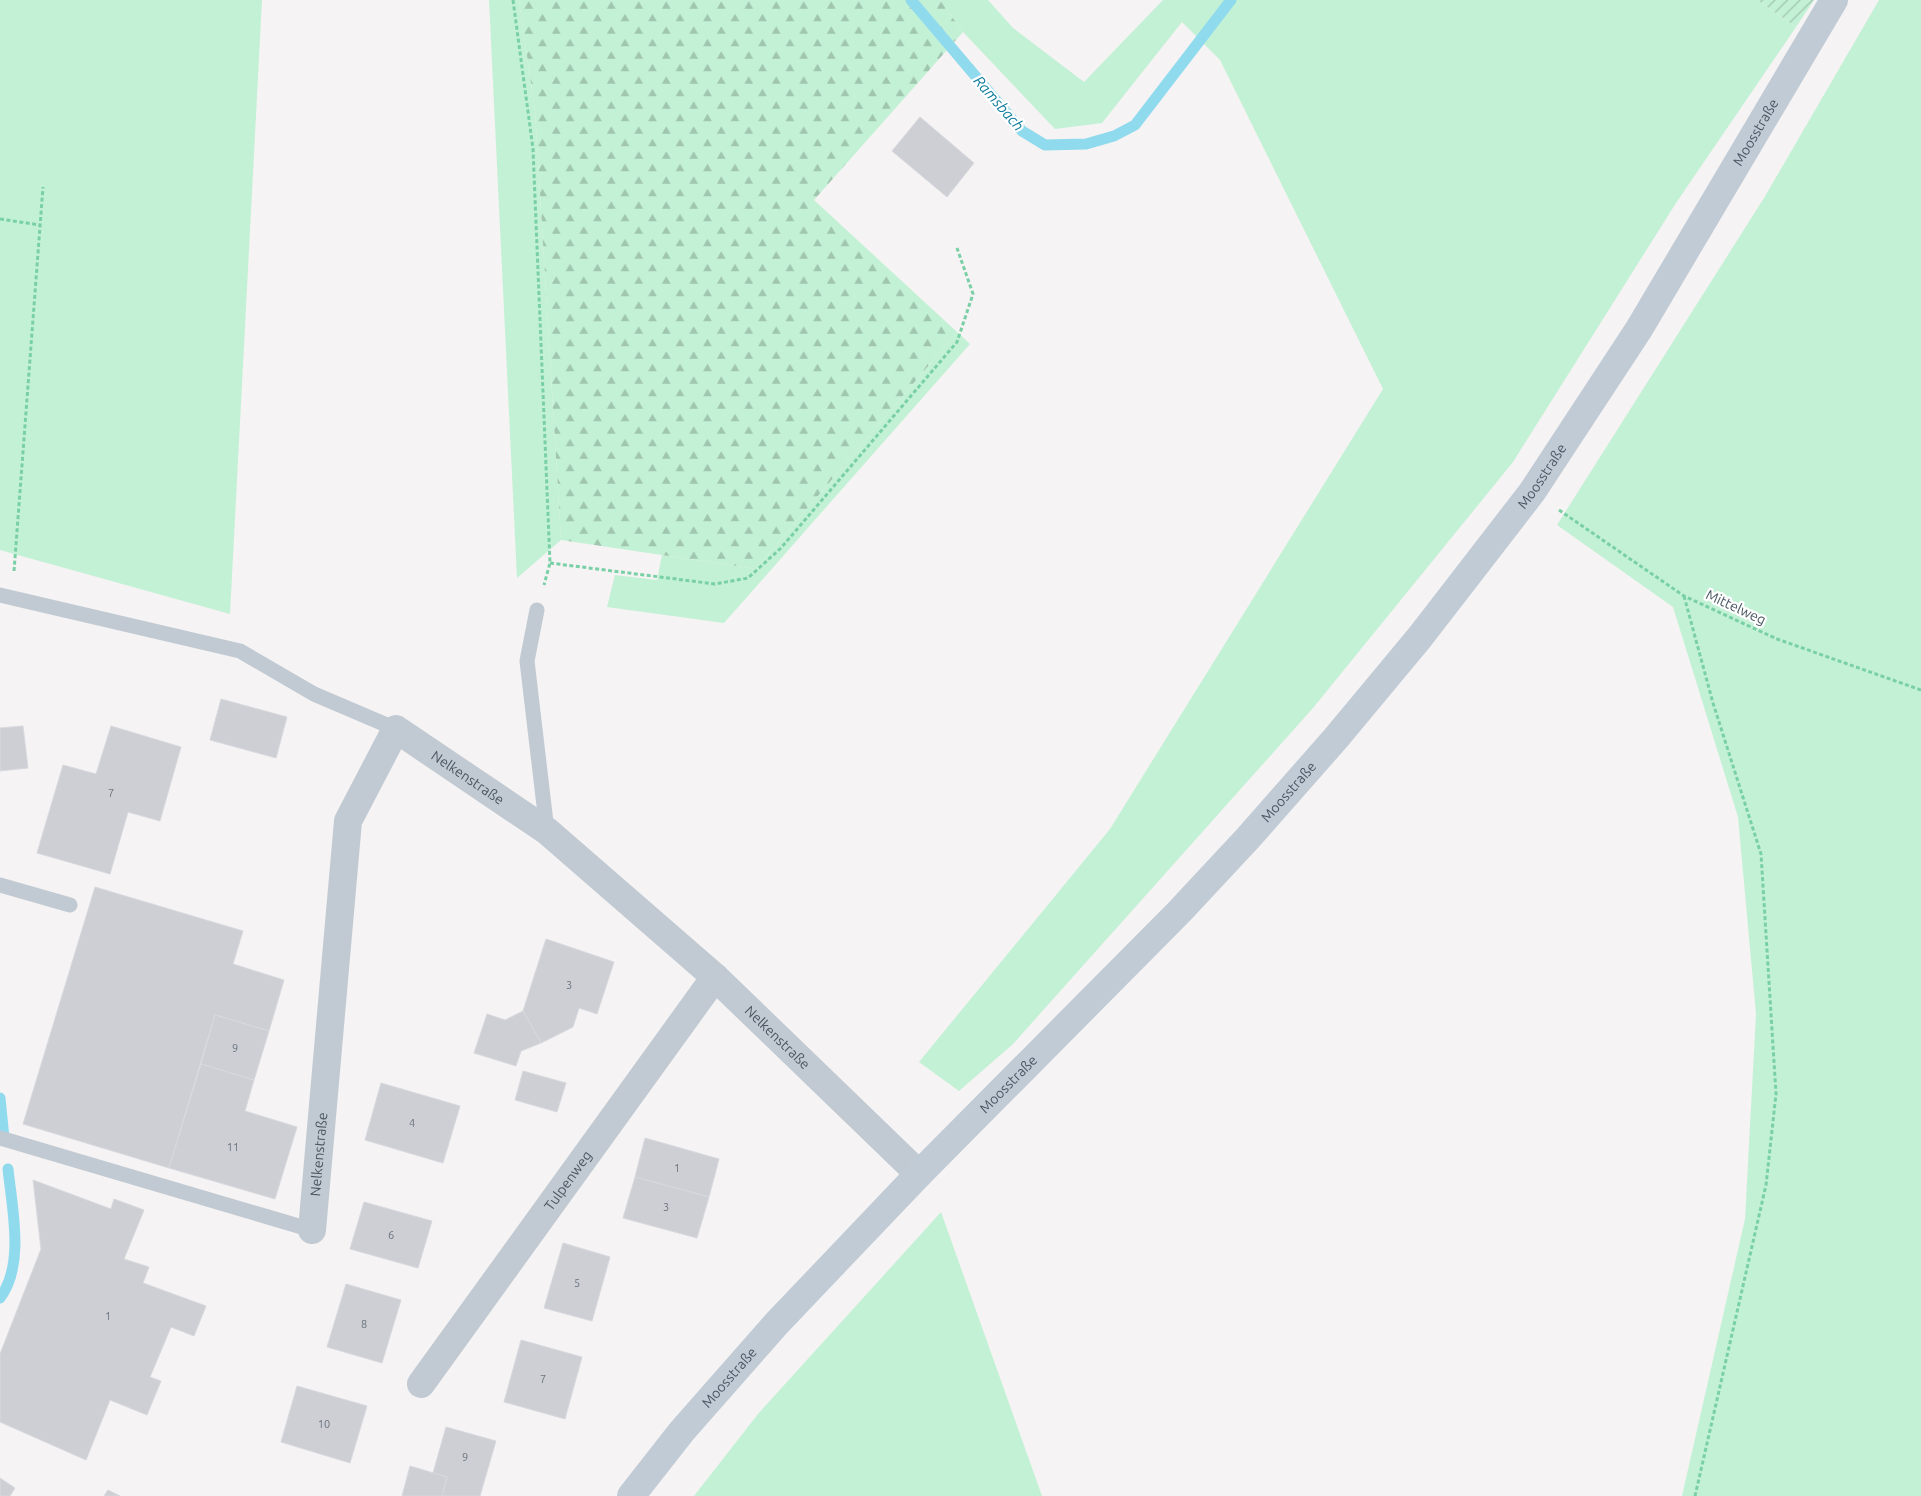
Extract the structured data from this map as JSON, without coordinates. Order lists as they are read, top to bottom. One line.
{"streets":{"street":["Moosstraße","Nelkenstraße","Tulpenweg"],"path":["Mittelweg"]},"crossings":[["Moosstraße","Nelkenstraße"],["Nelkenstraße","Tulpenweg"]],"water":["Ramsbach"],"house_numbers":["7","3","9","4","11","1","3","6","5","1","8","7","10","9"]}
